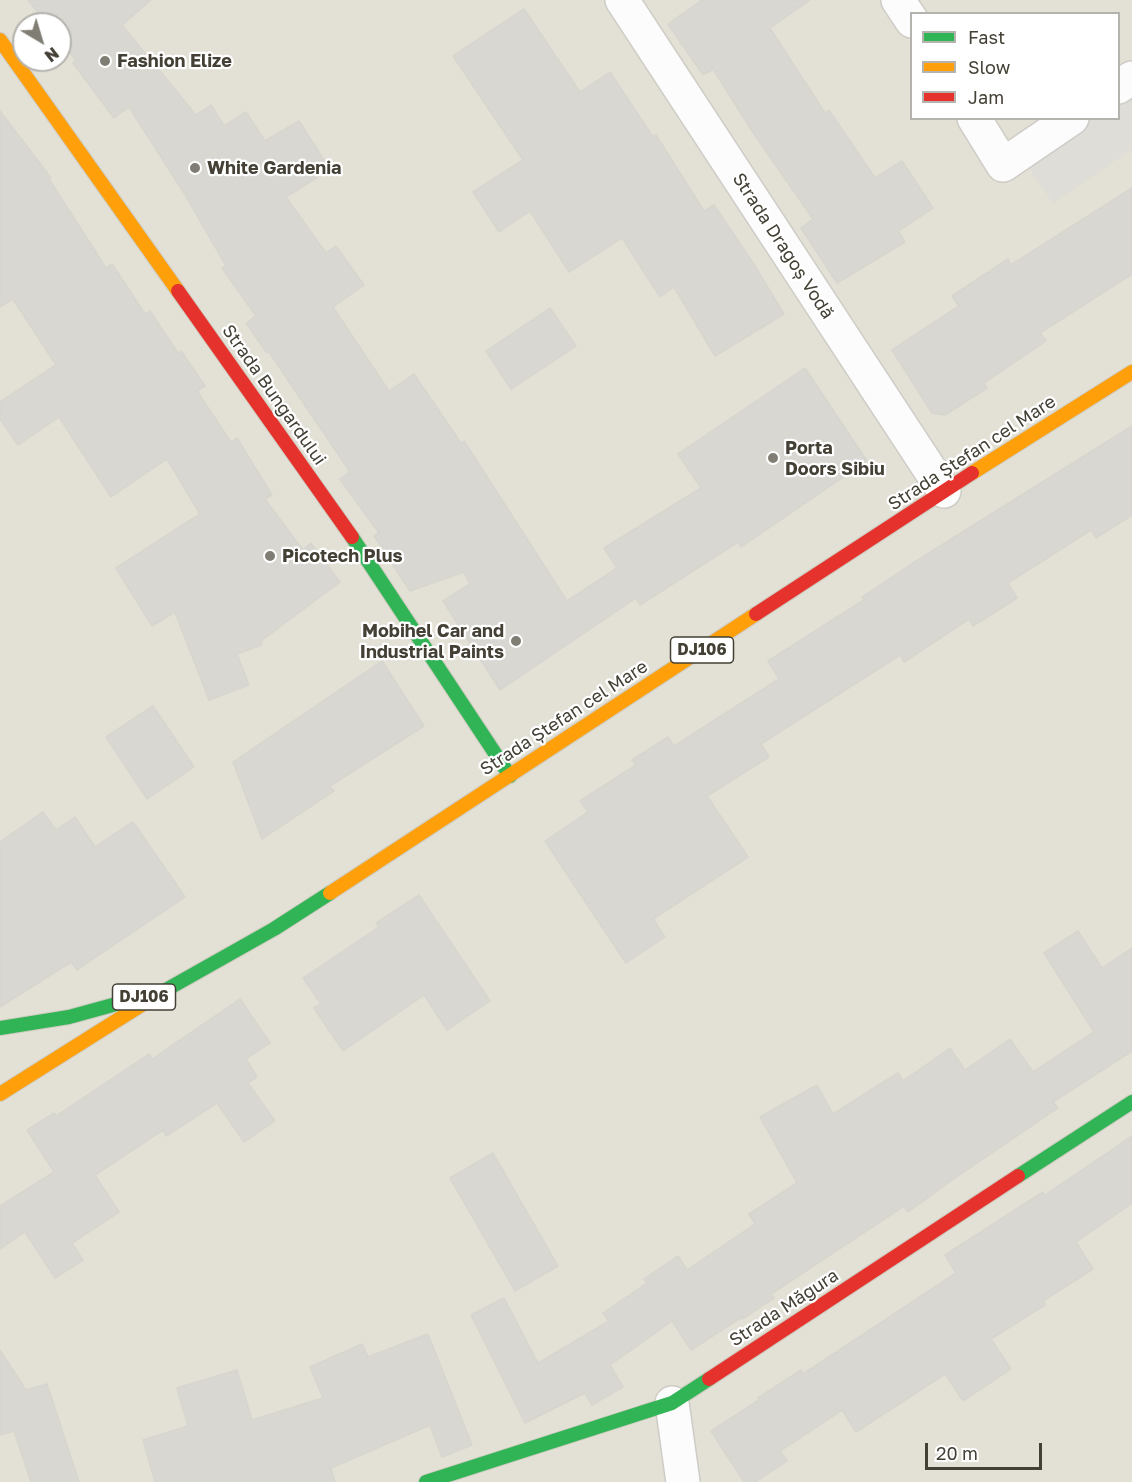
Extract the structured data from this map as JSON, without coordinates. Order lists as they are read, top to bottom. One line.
{"streets":{"street":["Strada Dragoș Vodă","Strada Bungardului","Strada Ștefan cel Mare","DJ106","Strada Măgura"]},"crossings":[["Strada Dragoș Vodă","Strada Ștefan cel Mare"],["Strada Bungardului","Strada Ștefan cel Mare"]],"places":["Fashion Elize","White Gardenia","Porta Doors Sibiu","Picotech Plus","Mobihel Car and Industrial Paints"],"legend":["Fast","Slow","Jam"],"scale_bar":"20 m","north":"bottom right"}
